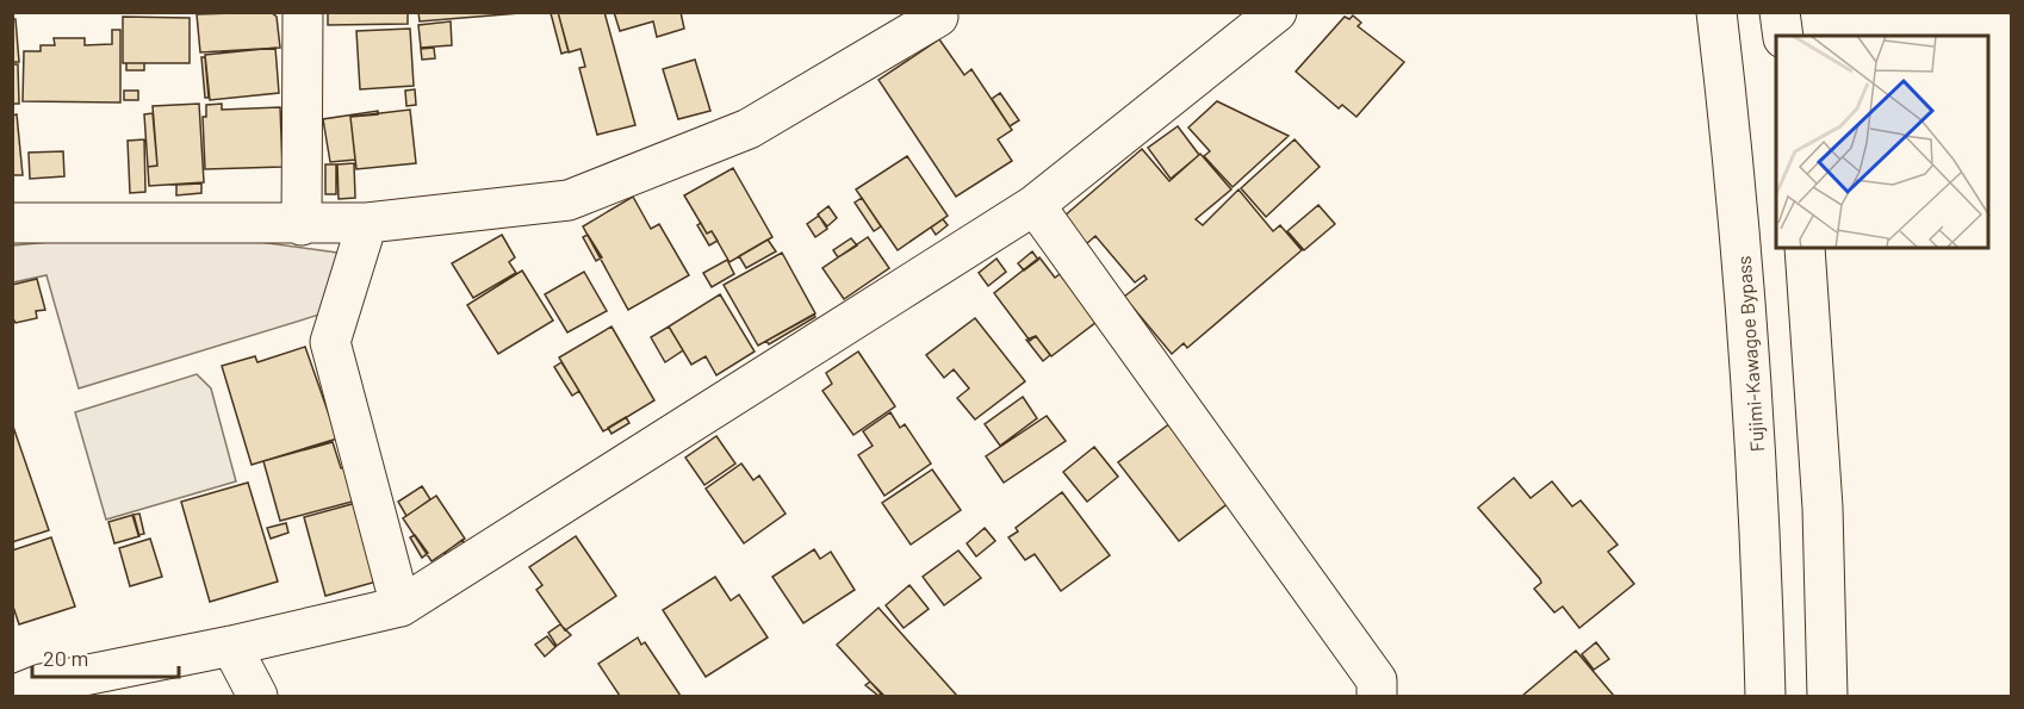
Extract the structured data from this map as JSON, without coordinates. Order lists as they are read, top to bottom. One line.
{"streets":{"main road":["Fujimi-Kawagoe Bypass"]},"scale_bar":"20 m"}
